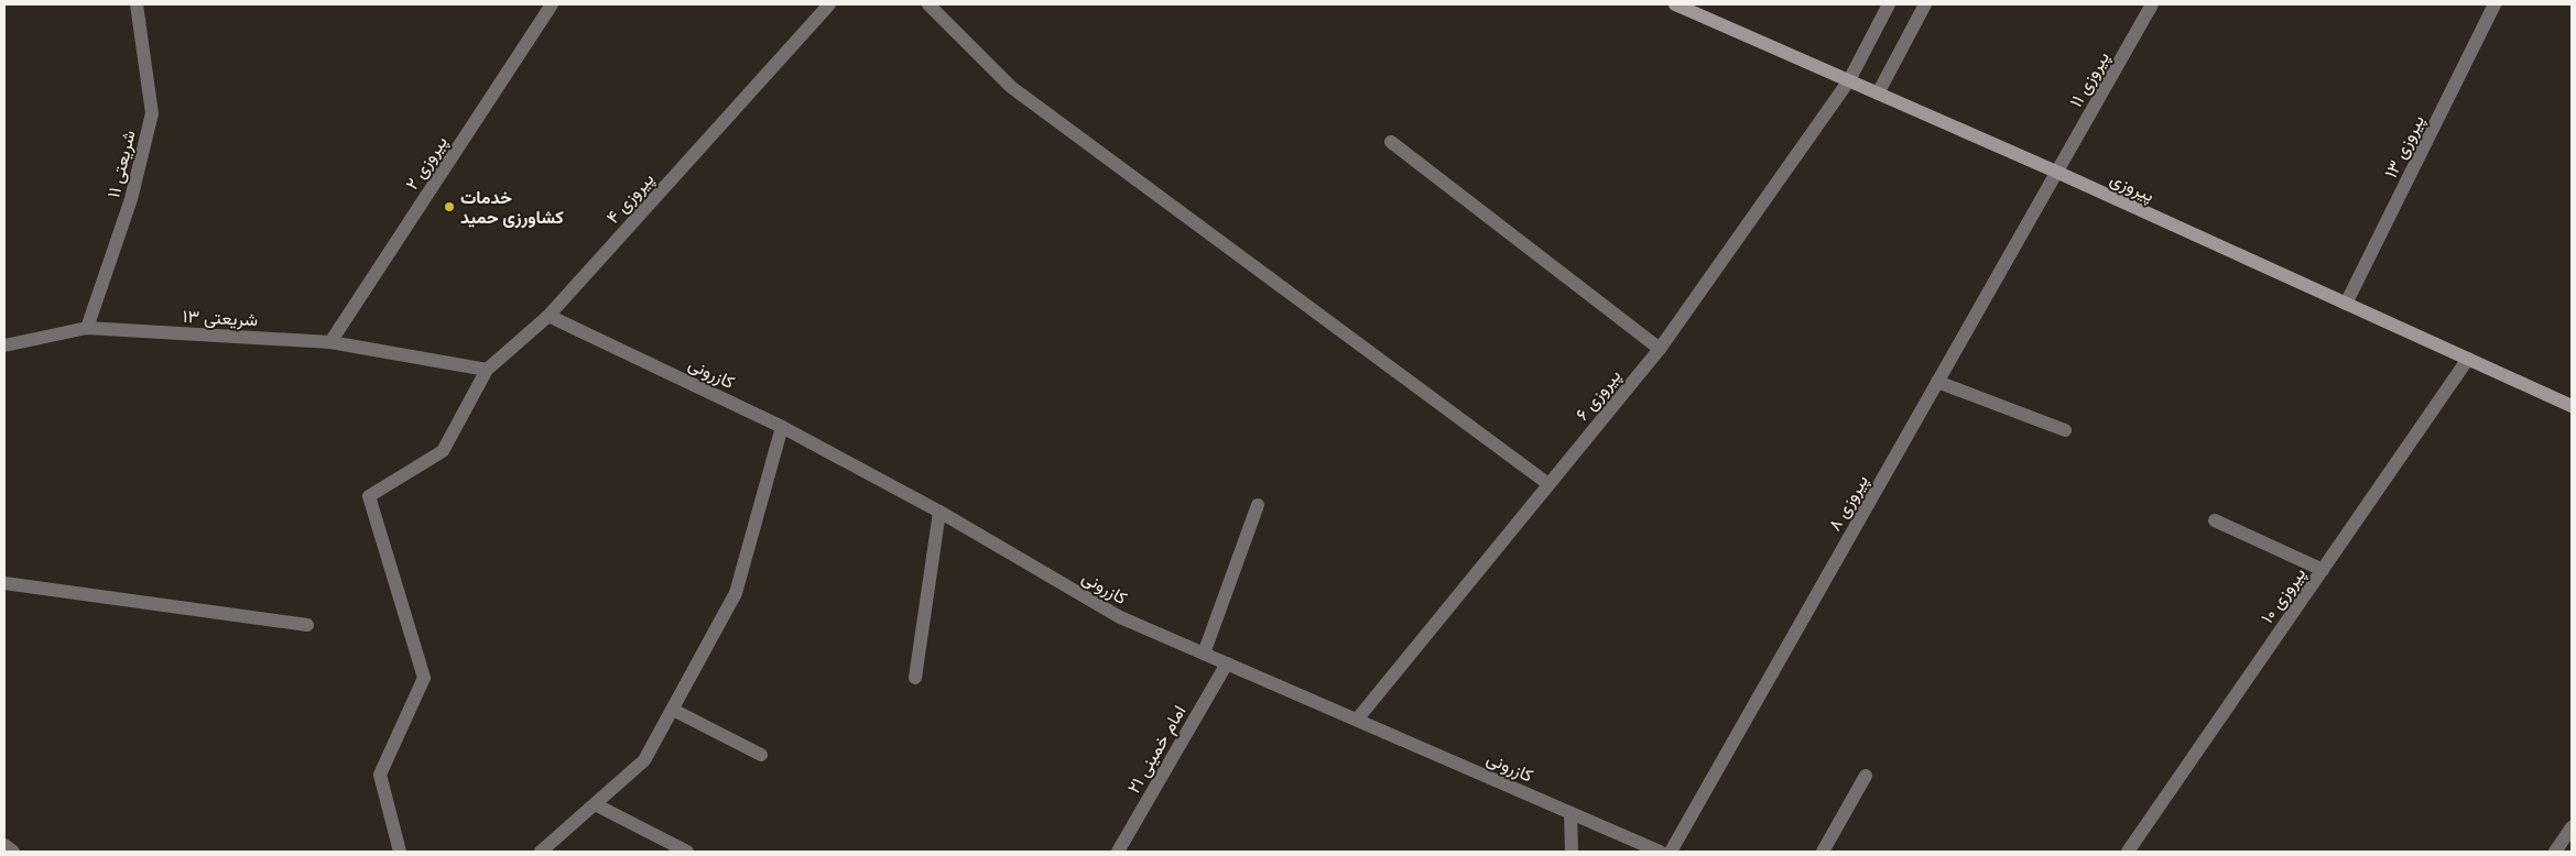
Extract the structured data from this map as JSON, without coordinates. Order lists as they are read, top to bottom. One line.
{"streets":{"street":["پیروزی ۱۱","پیروزی ۱۳","پیروزی ۲","شریعتی ۱۱","پیروزی","پیروزی ۴","شریعتی ۱۳","کازرونی","پیروزی ۶","پیروزی ۸","پیروزی ۱۰","امام خمینی ۲۱"]},"crossings":[["پیروزی ۱۱","پیروزی"],["پیروزی ۱۱","پیروزی ۸"],["پیروزی ۱۳","پیروزی"],["پیروزی ۲","شریعتی ۱۳"],["شریعتی ۱۱","شریعتی ۱۳"],["پیروزی","پیروزی ۶"],["پیروزی","پیروزی ۸"],["پیروزی","پیروزی ۱۰"],["پیروزی ۴","شریعتی ۱۳"],["پیروزی ۴","کازرونی"],["کازرونی","پیروزی ۶"],["کازرونی","امام خمینی ۲۱"]],"places":["خدمات کشاورزی حمید"]}
